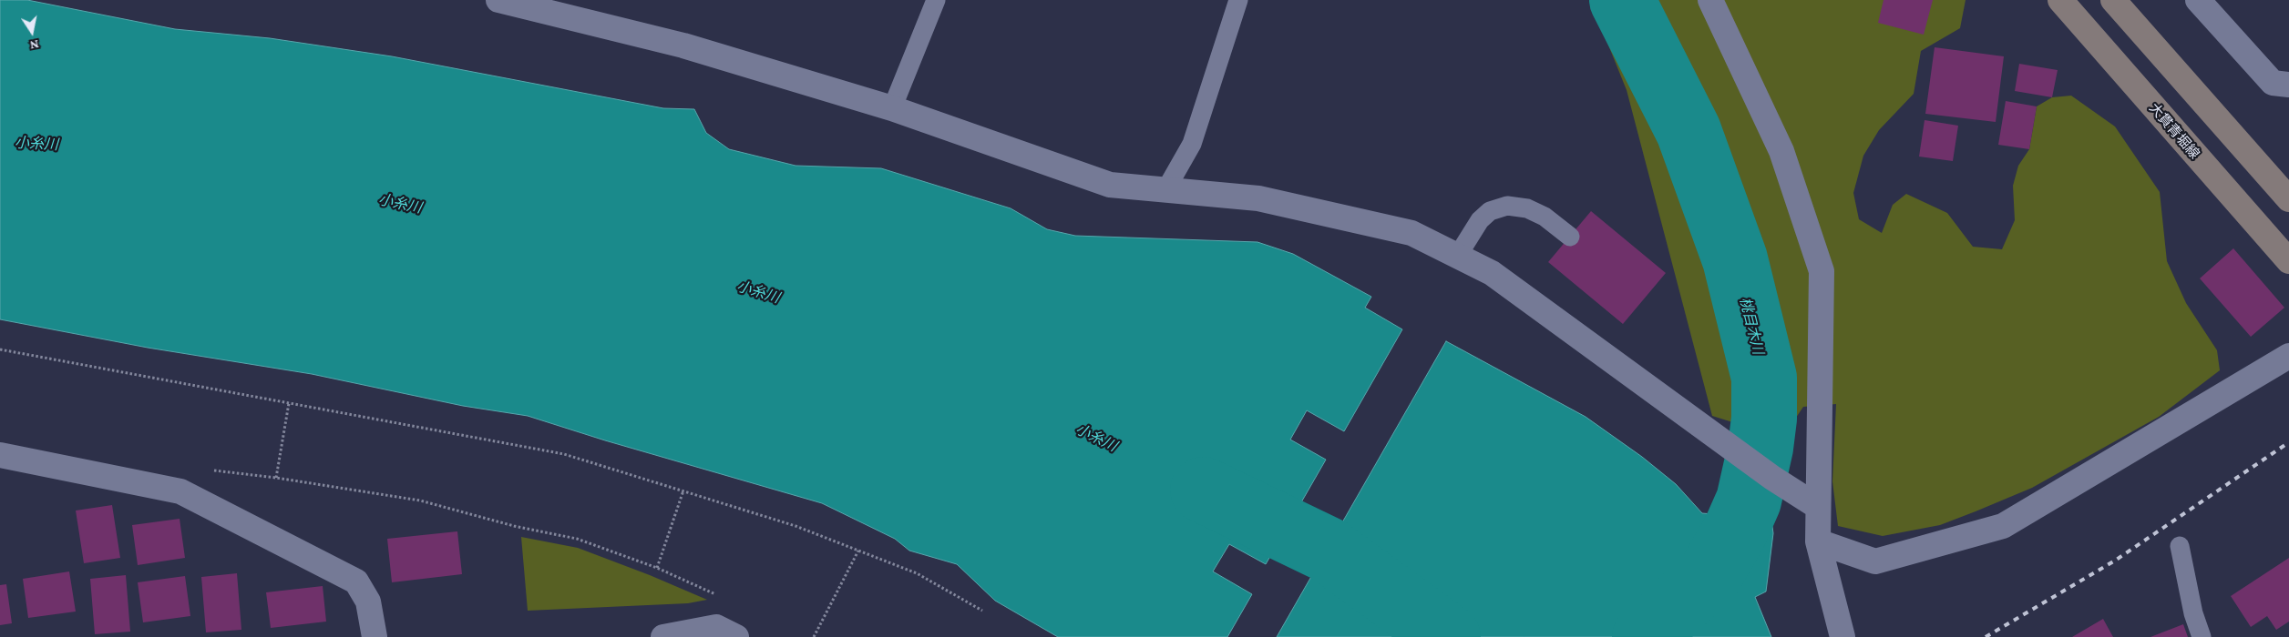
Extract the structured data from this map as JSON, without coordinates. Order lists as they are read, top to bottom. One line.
{"streets":{"main road":["大貫青堀線"]},"water":["小糸川","桃目木川"],"north":"bottom"}
